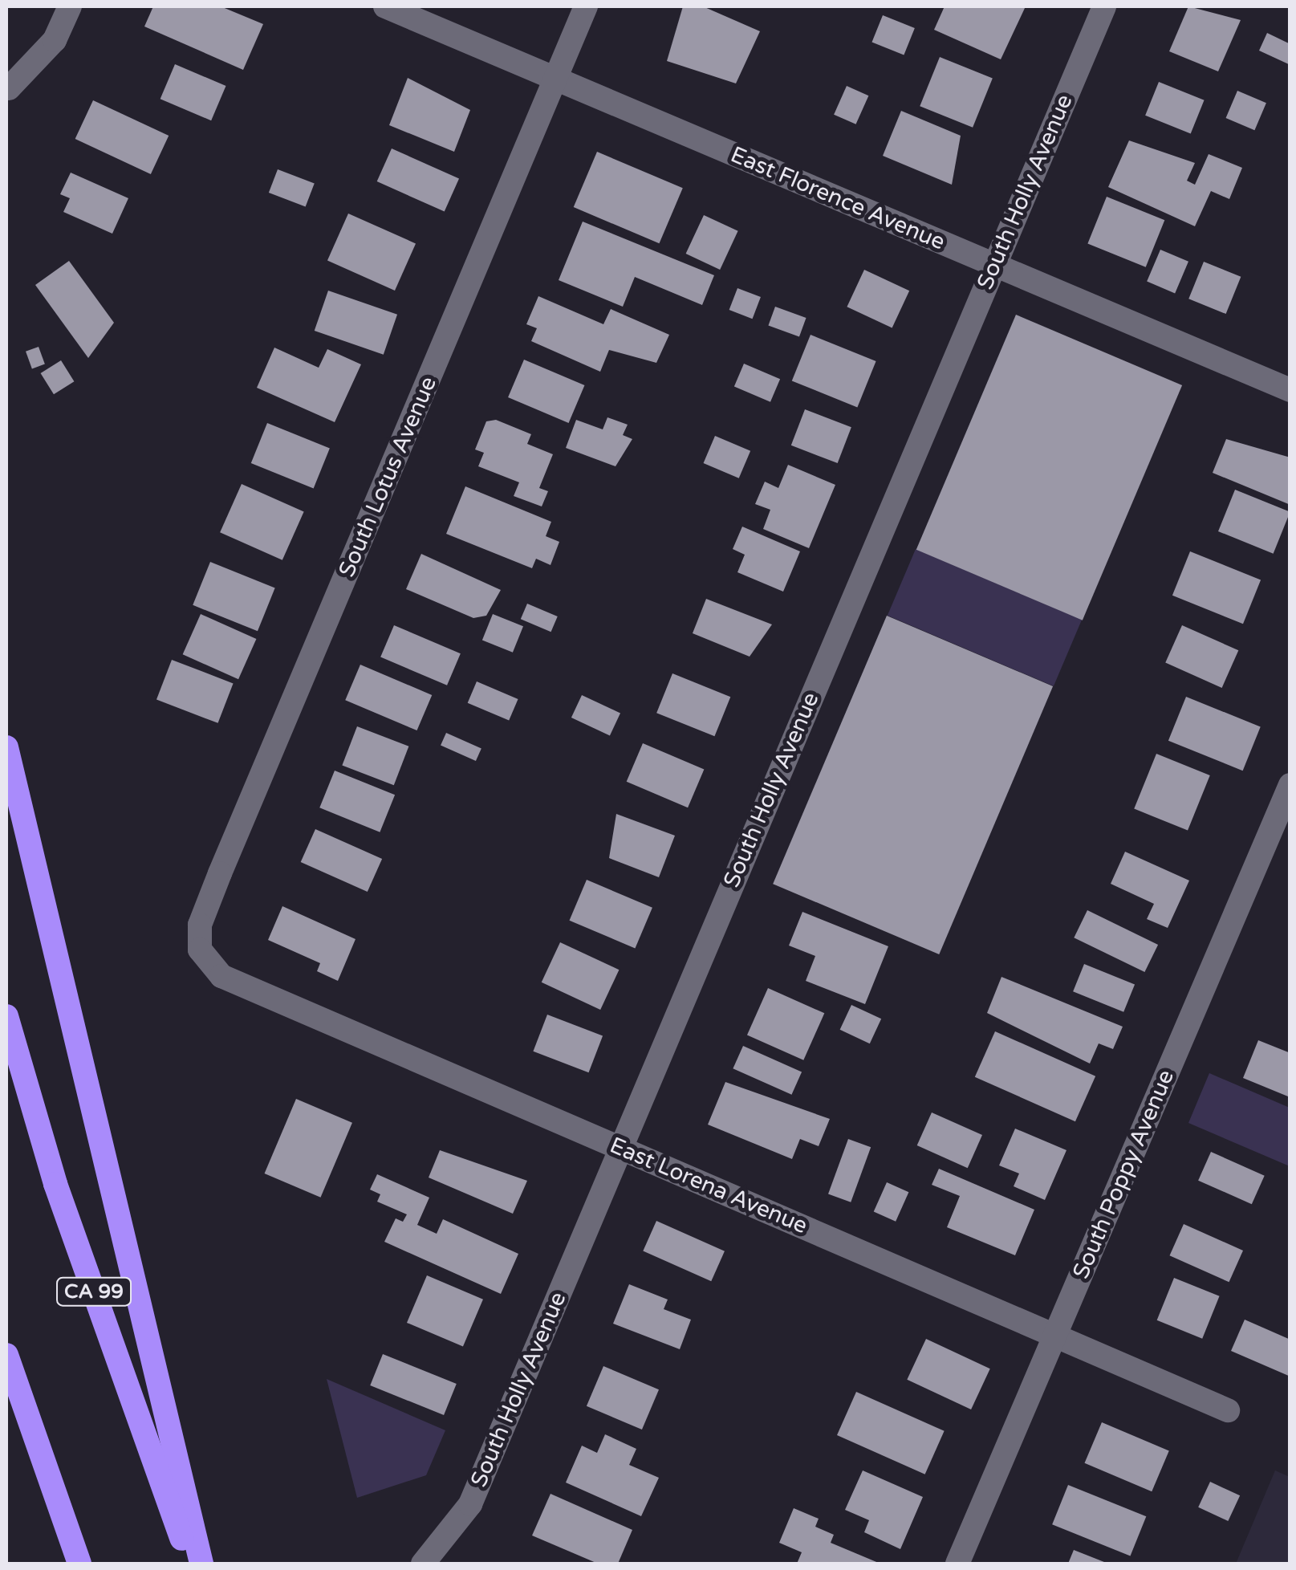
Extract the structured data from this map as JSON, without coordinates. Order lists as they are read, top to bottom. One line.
{"streets":{"highway":["CA 99"],"street":["South Holly Avenue","East Florence Avenue","South Lotus Avenue","South Poppy Avenue","East Lorena Avenue"]},"crossings":[["South Holly Avenue","East Florence Avenue"],["South Holly Avenue","East Lorena Avenue"],["East Florence Avenue","South Lotus Avenue"],["South Lotus Avenue","East Lorena Avenue"],["South Poppy Avenue","East Lorena Avenue"]]}
